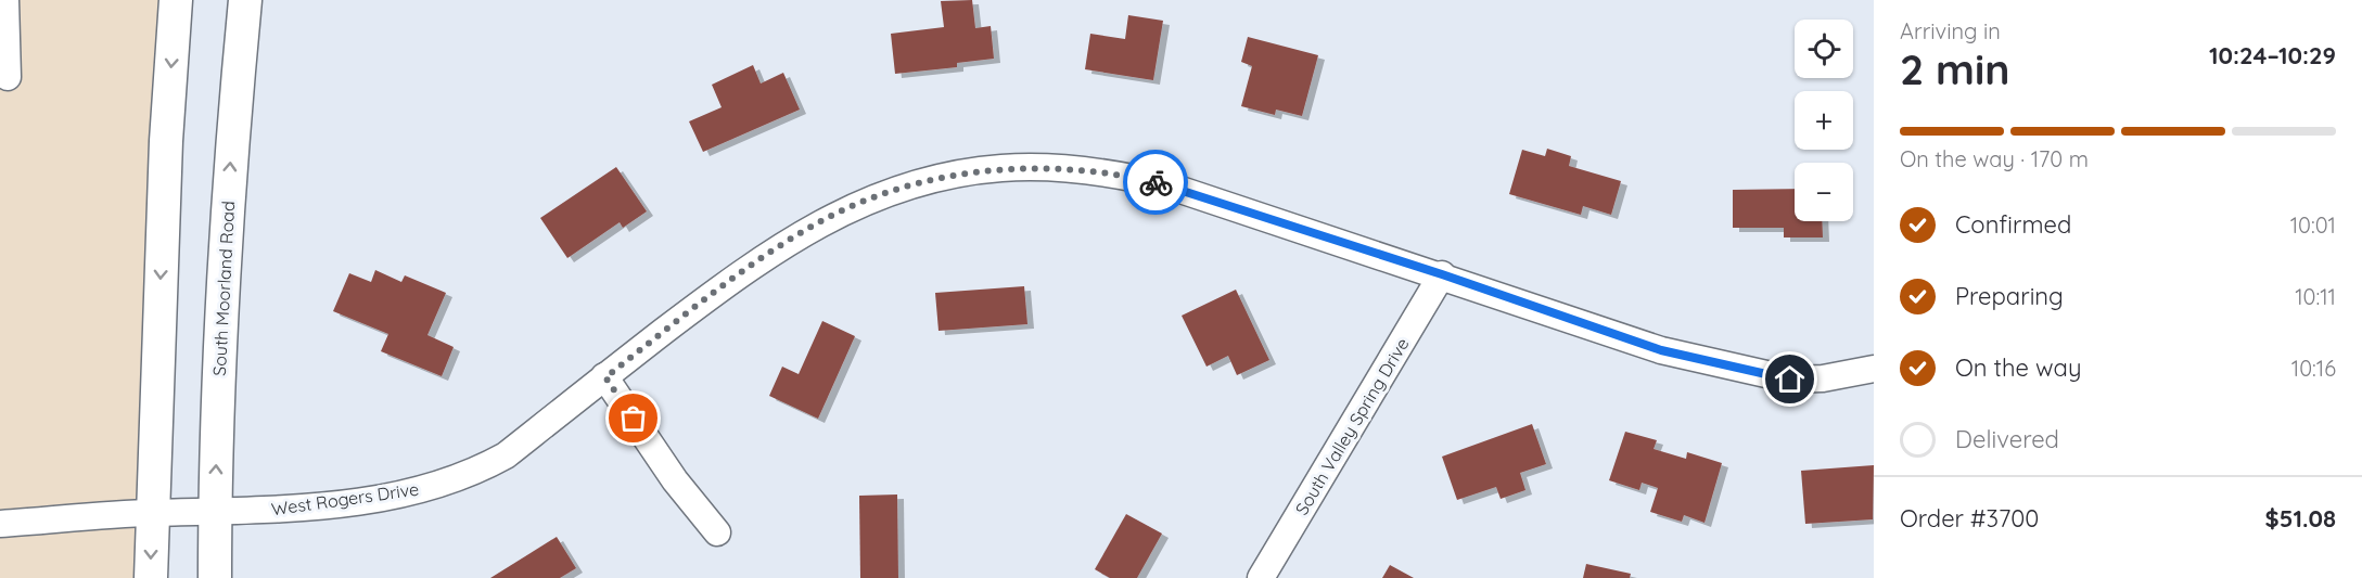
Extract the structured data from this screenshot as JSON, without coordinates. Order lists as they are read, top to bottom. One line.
{"streets":{"main road":["South Moorland Road"],"street":["South Valley Spring Drive","West Rogers Drive"]},"crossings":[["South Moorland Road","West Rogers Drive"],["South Valley Spring Drive","West Rogers Drive"]],"page":{"heading":["2 min","Arriving in","10:24–10:29"],"panel":["Order #3700","$51.08"],"map_buttons":["+","−"],"bar":"On the way · 170 m","list":[["Confirmed","10:01"],["Preparing","10:11"],["On the way","10:16"],"Delivered"]}}
